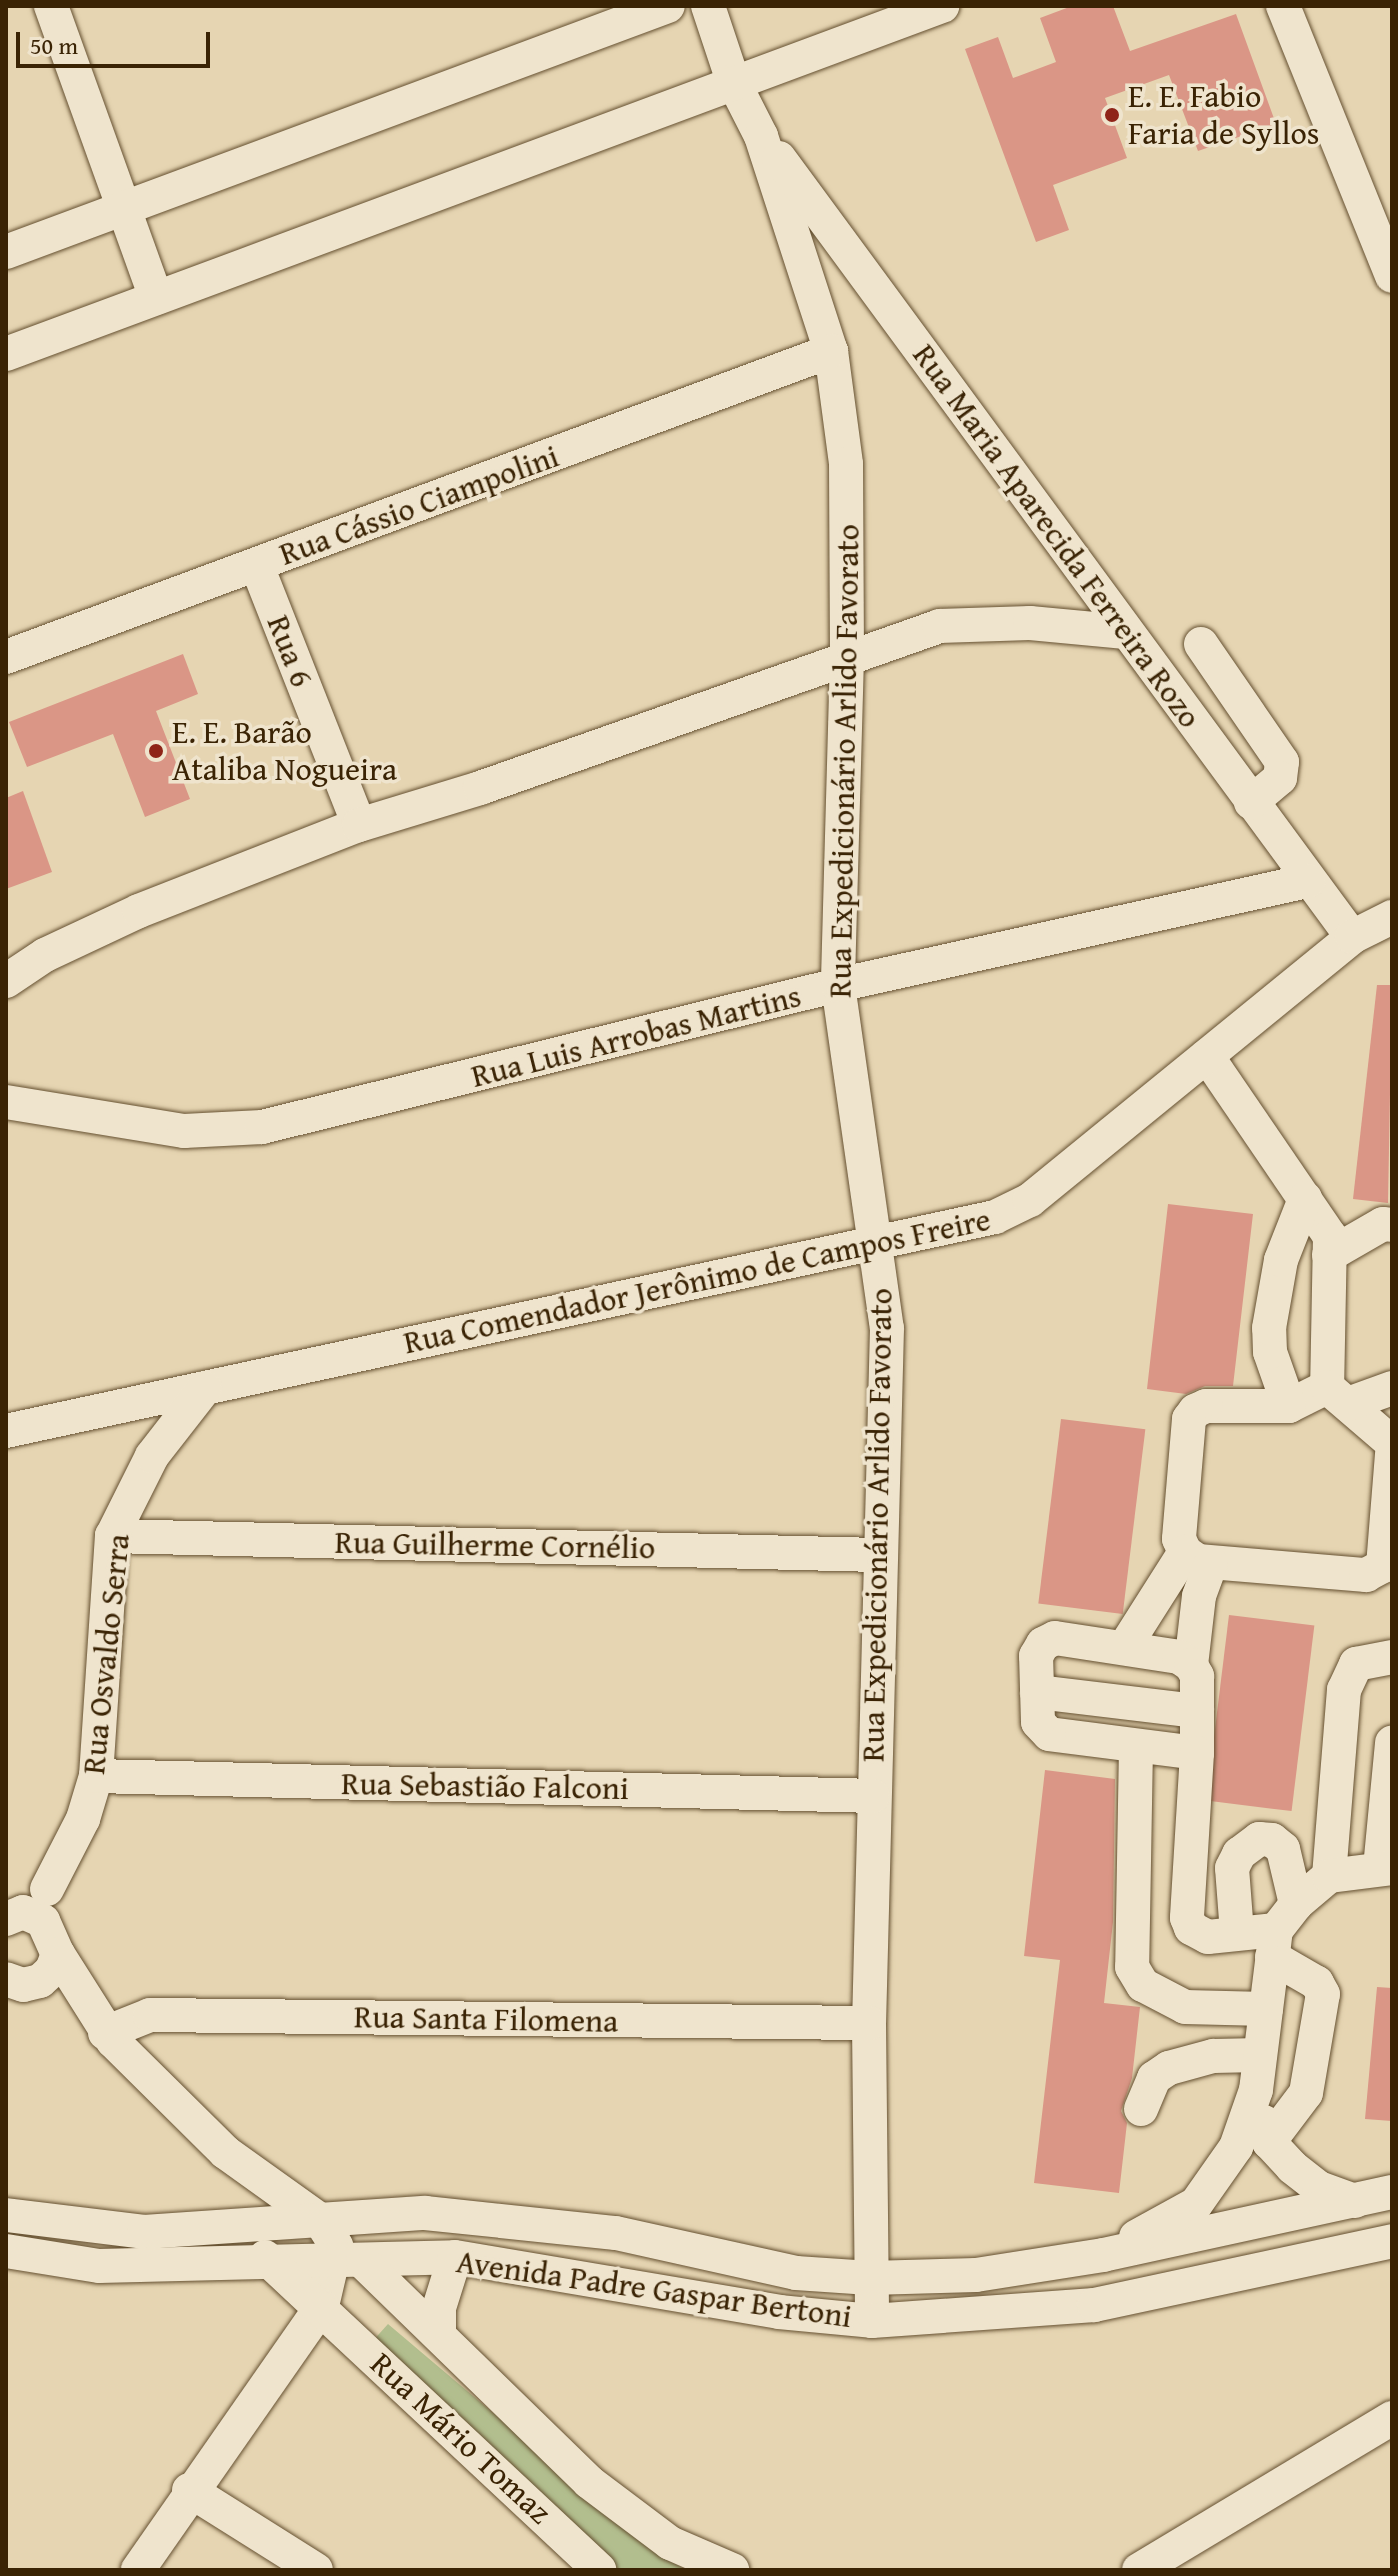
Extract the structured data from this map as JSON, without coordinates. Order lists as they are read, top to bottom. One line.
{"streets":{"street":["Rua Cássio Ciampolini","Rua Maria Aparecida Ferreira Rozo","Rua 6","Rua Expedicionário Arlido Favorato","Rua Luis Arrobas Martins","Rua Comendador Jerônimo de Campos Freire","Rua Guilherme Cornélio","Rua Osvaldo Serra","Rua Sebastião Falconi","Rua Santa Filomena","Avenida Padre Gaspar Bertoni","Rua Mário Tomaz"]},"crossings":[["Rua Cássio Ciampolini","Rua 6"],["Rua Cássio Ciampolini","Rua Expedicionário Arlido Favorato"],["Rua Maria Aparecida Ferreira Rozo","Rua Expedicionário Arlido Favorato"],["Rua Maria Aparecida Ferreira Rozo","Rua Luis Arrobas Martins"],["Rua Maria Aparecida Ferreira Rozo","Rua Comendador Jerônimo de Campos Freire"],["Rua Expedicionário Arlido Favorato","Rua Luis Arrobas Martins"],["Rua Expedicionário Arlido Favorato","Rua Comendador Jerônimo de Campos Freire"],["Rua Expedicionário Arlido Favorato","Rua Guilherme Cornélio"],["Rua Expedicionário Arlido Favorato","Rua Sebastião Falconi"],["Rua Expedicionário Arlido Favorato","Rua Santa Filomena"],["Rua Expedicionário Arlido Favorato","Avenida Padre Gaspar Bertoni"],["Rua Comendador Jerônimo de Campos Freire","Rua Osvaldo Serra"],["Rua Guilherme Cornélio","Rua Osvaldo Serra"],["Rua Osvaldo Serra","Rua Sebastião Falconi"],["Avenida Padre Gaspar Bertoni","Rua Mário Tomaz"]],"places":["E. E. Fabio Faria de Syllos","E. E. Barão Ataliba Nogueira"],"scale_bar":"50 m"}
